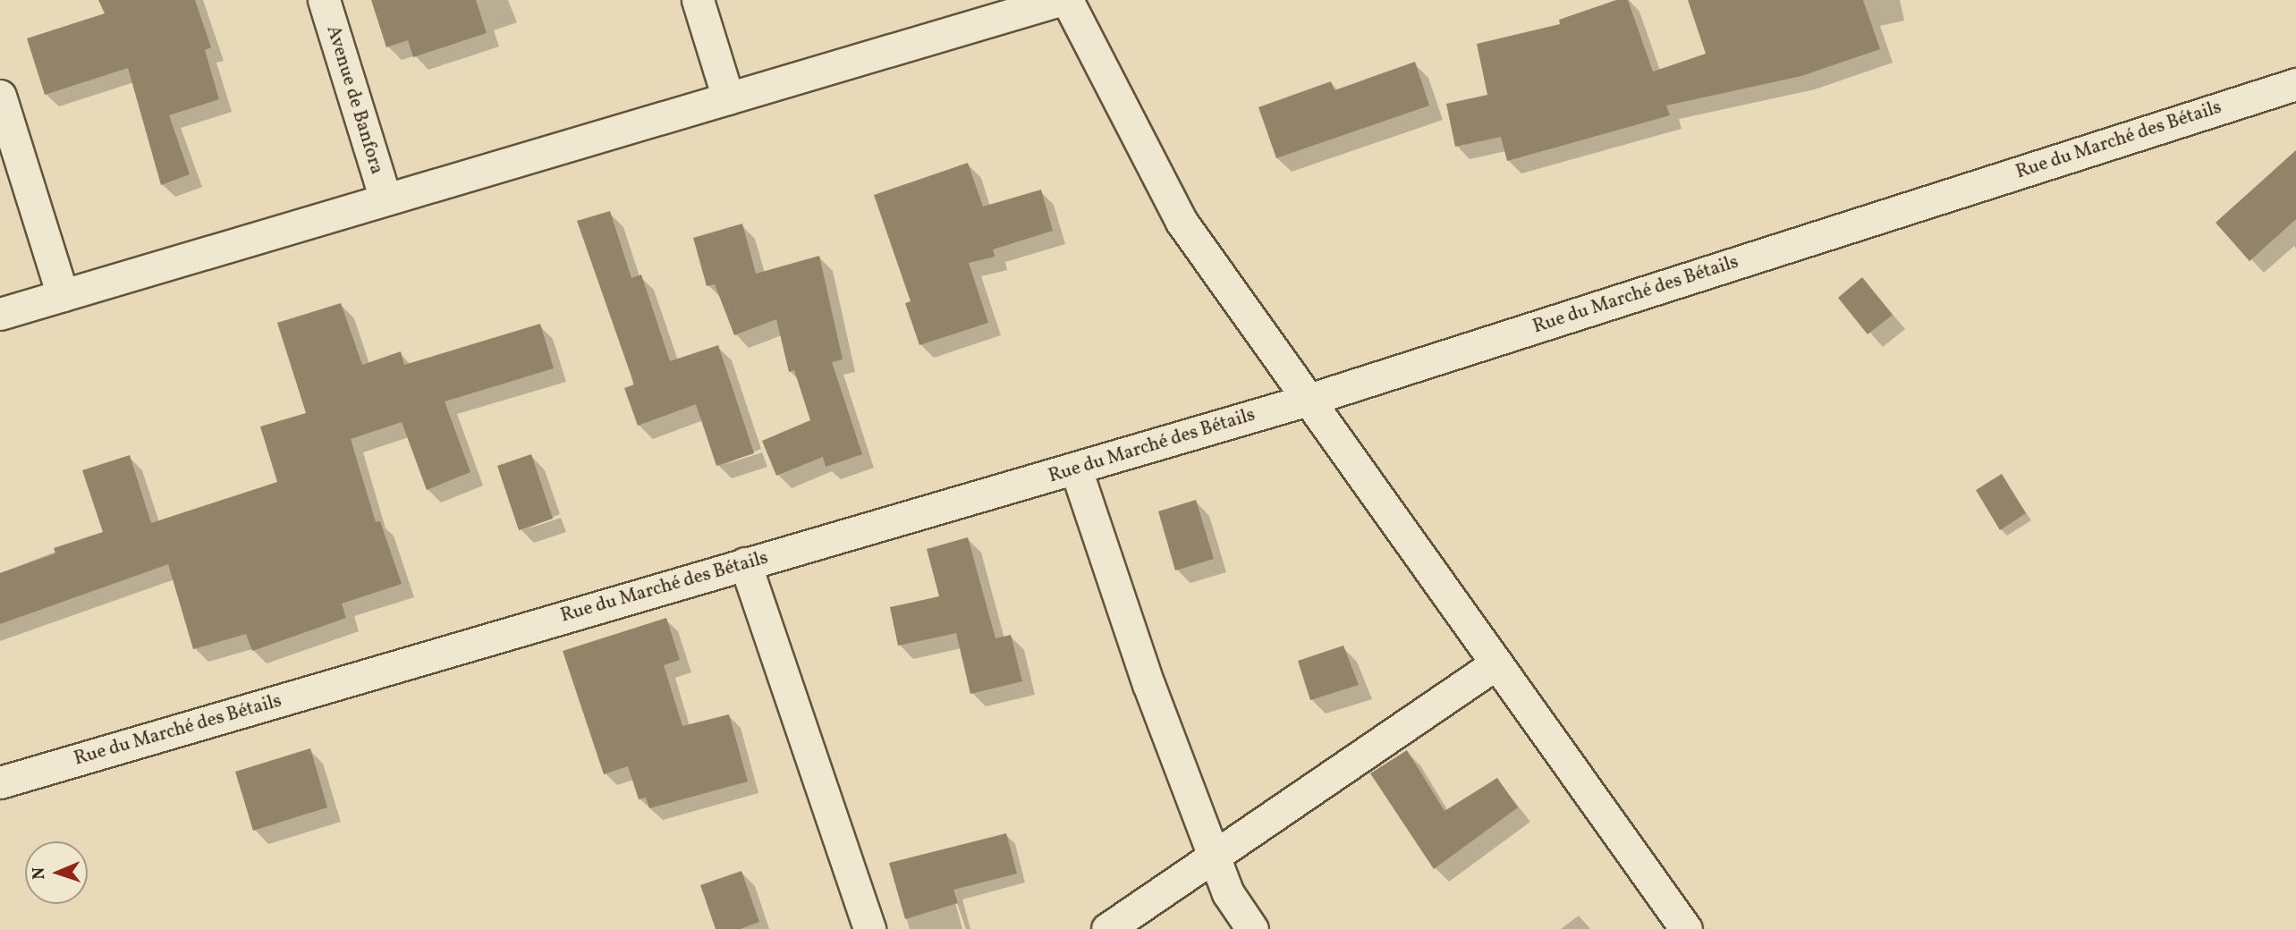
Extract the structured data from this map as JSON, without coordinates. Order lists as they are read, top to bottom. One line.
{"streets":{"street":["Avenue de Banfora","Rue du Marché des Bétails"]},"north":"left"}
